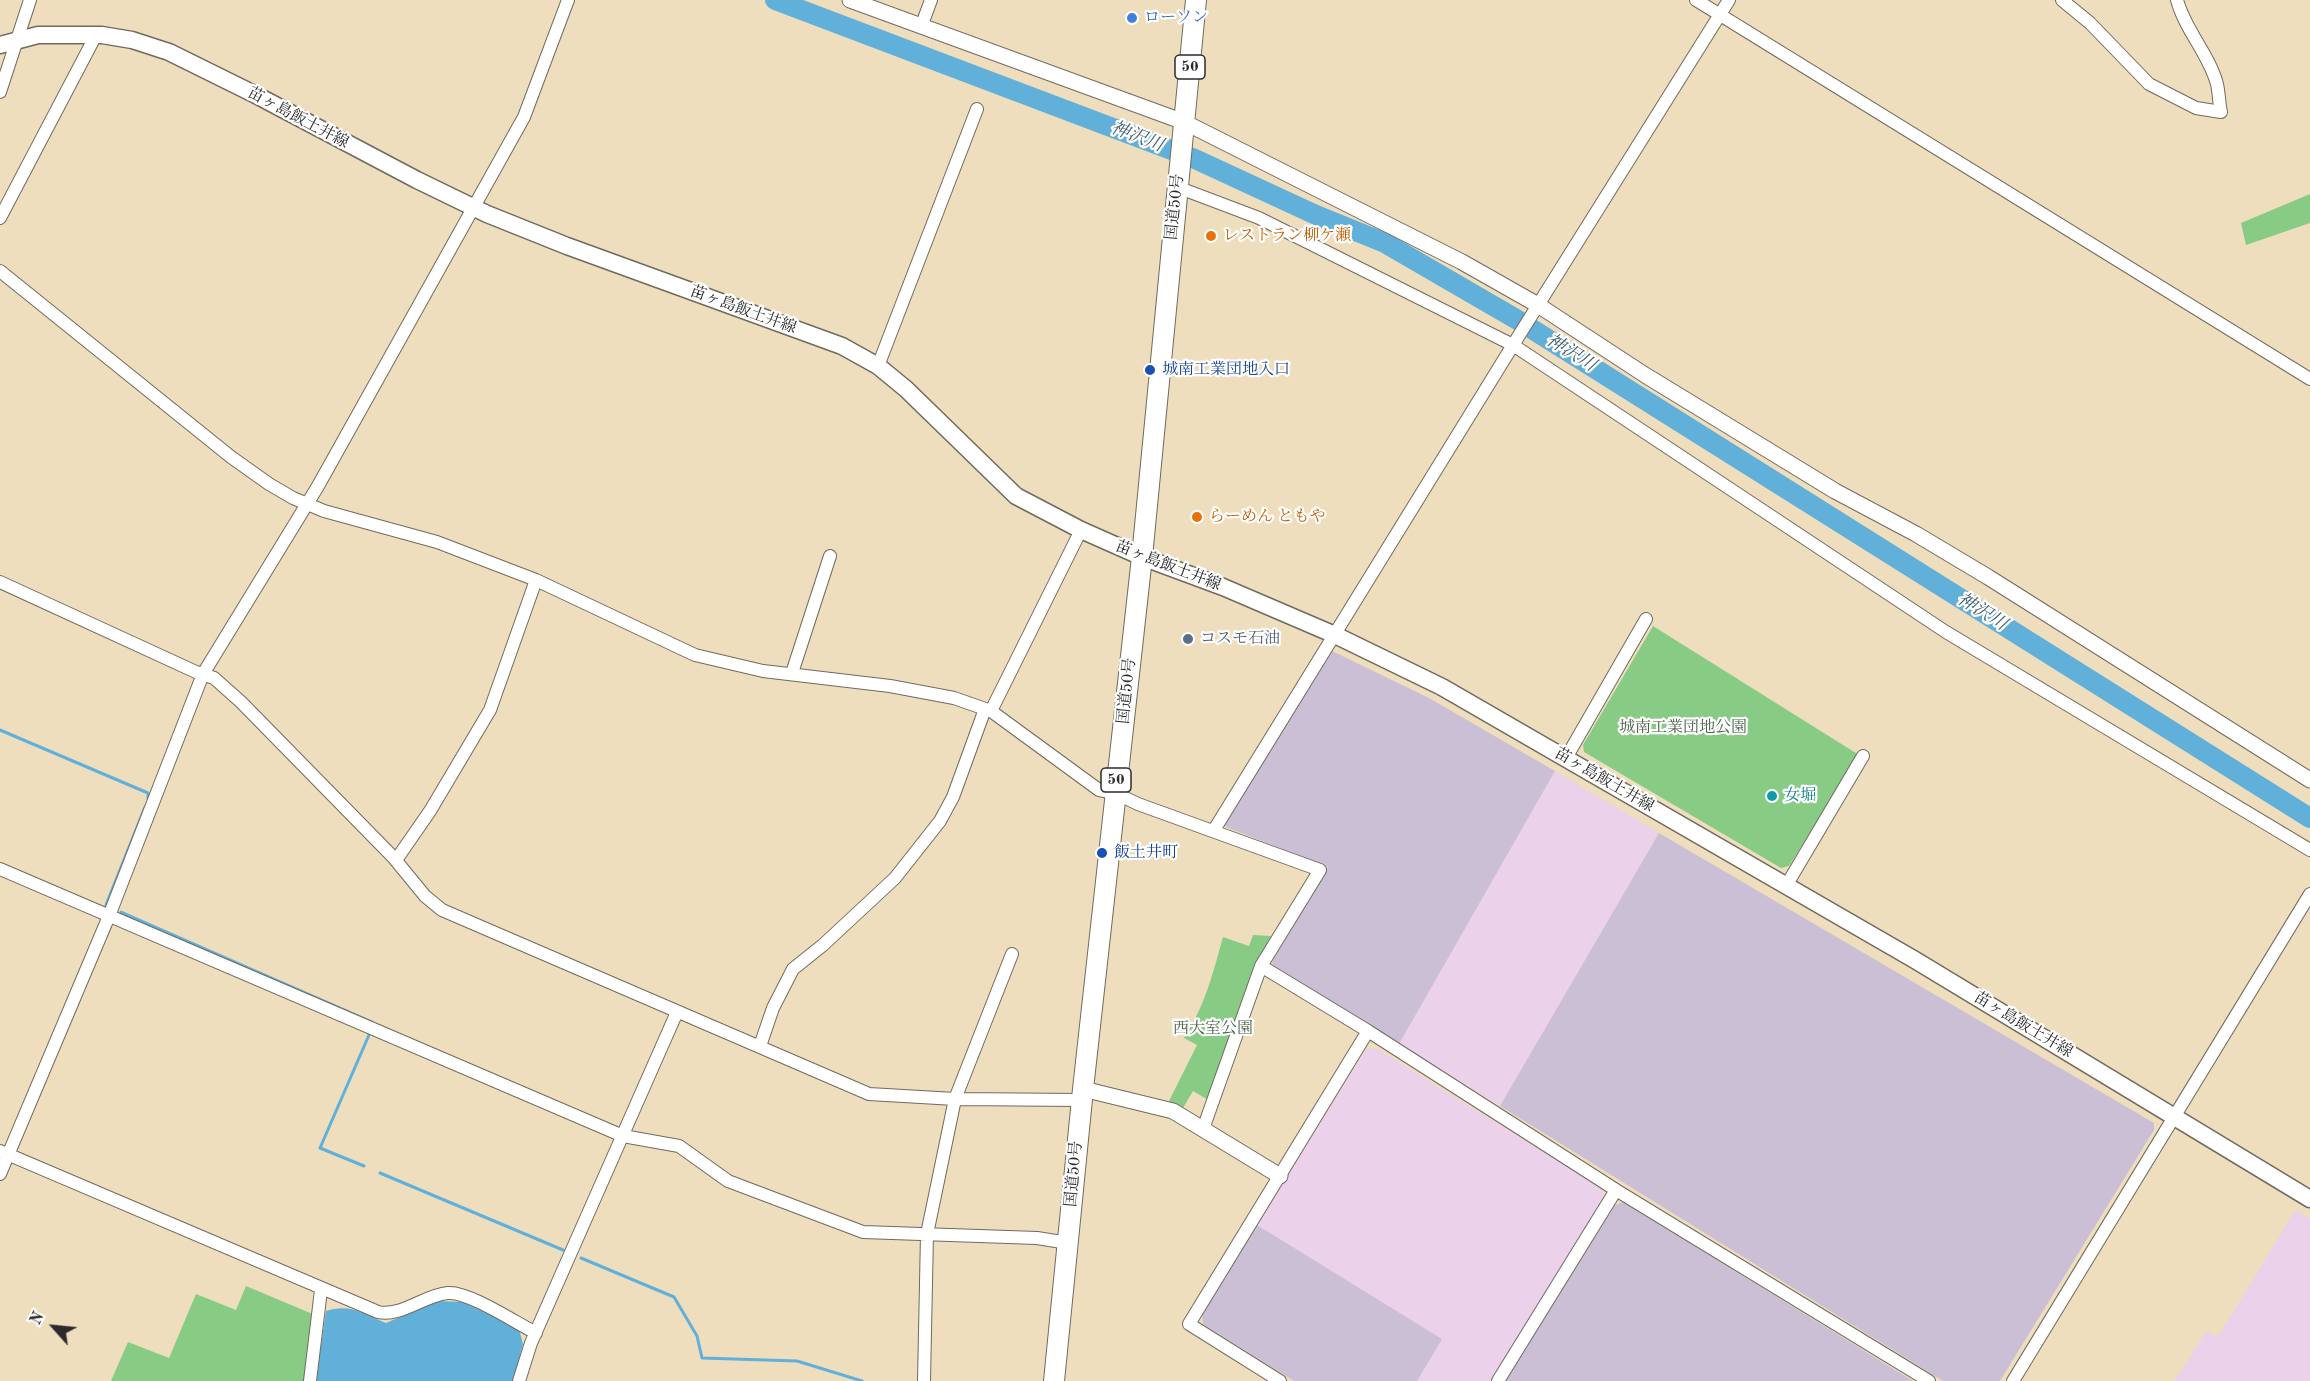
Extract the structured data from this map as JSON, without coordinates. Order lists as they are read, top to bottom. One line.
{"streets":{"highway":["50","国道50号"],"main road":["苗ヶ島飯土井線"]},"crossings":[["苗ヶ島飯土井線","国道50号"]],"water":["神沢川"],"parks":["城南工業団地公園","西大室公園"],"places":["ローソン","レストラン柳ケ瀬","城南工業団地入口","らーめん ともや","コスモ石油","女堀","飯土井町"],"north":"top left"}
